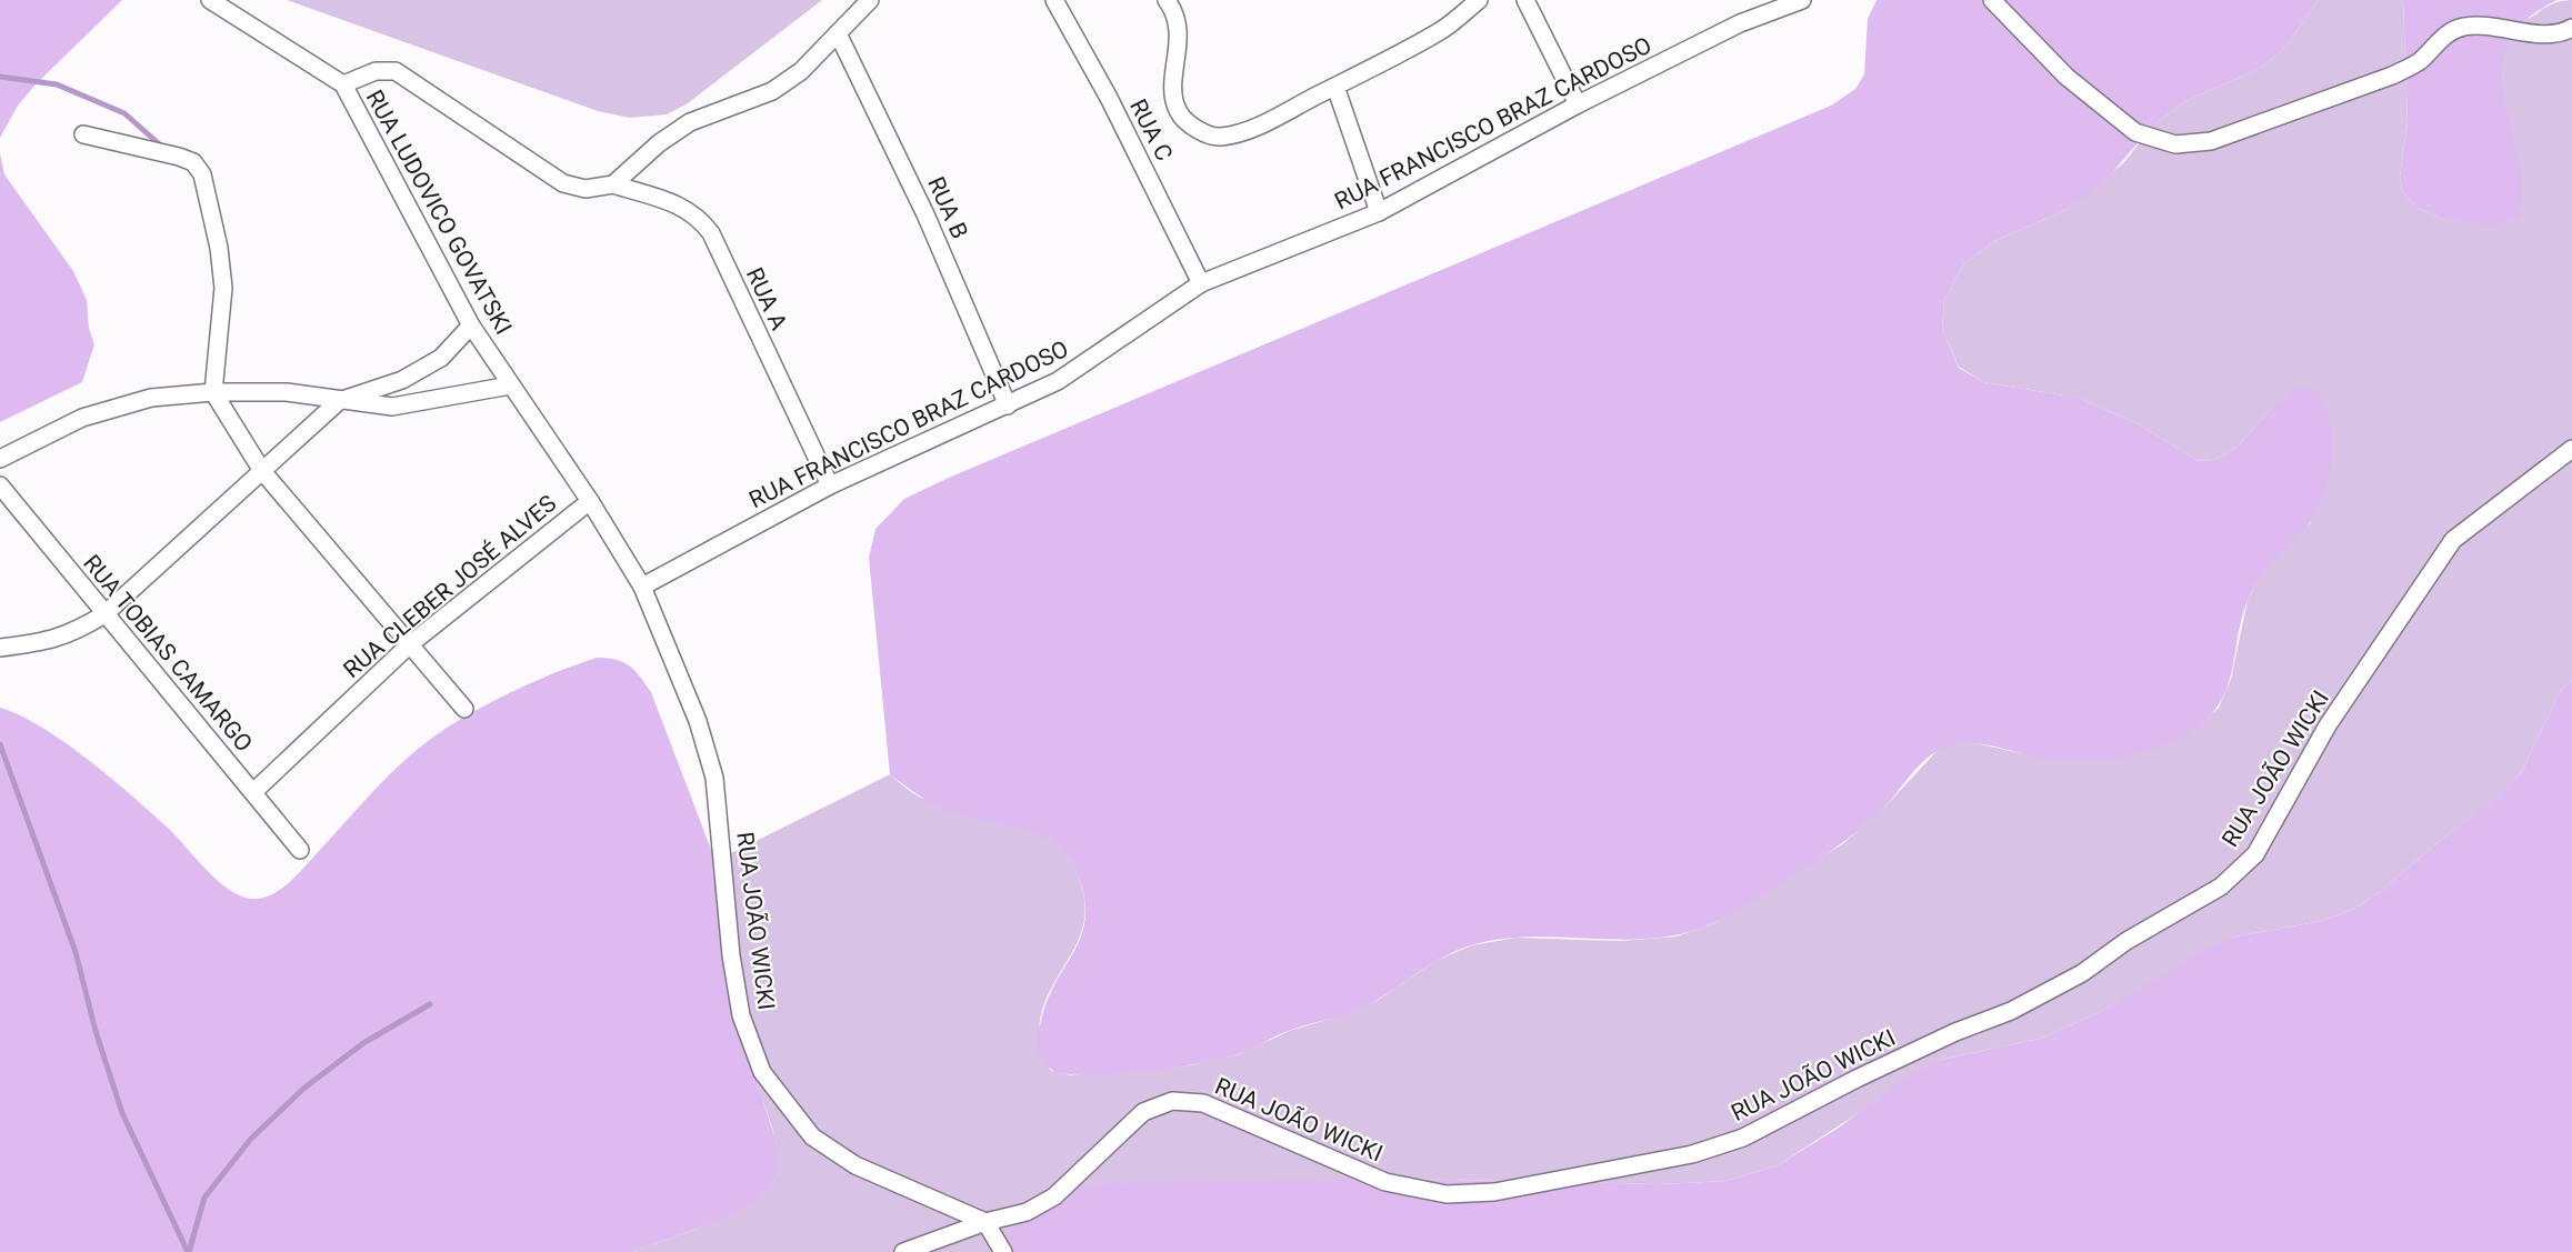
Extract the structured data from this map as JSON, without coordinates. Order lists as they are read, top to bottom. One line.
{"streets":{"street":["RUA FRANCISCO BRAZ CARDOSO","RUA C","RUA B","RUA LUDOVICO GOVATSKI","RUA A","RUA CLEBER JOSÉ ALVES","RUA TOBIAS CAMARGO","RUA JOÃO WICKI"]},"crossings":[["RUA FRANCISCO BRAZ CARDOSO","RUA C"],["RUA FRANCISCO BRAZ CARDOSO","RUA B"],["RUA FRANCISCO BRAZ CARDOSO","RUA A"],["RUA FRANCISCO BRAZ CARDOSO","RUA JOÃO WICKI"],["RUA LUDOVICO GOVATSKI","RUA A"],["RUA LUDOVICO GOVATSKI","RUA JOÃO WICKI"],["RUA CLEBER JOSÉ ALVES","RUA TOBIAS CAMARGO"],["RUA CLEBER JOSÉ ALVES","RUA JOÃO WICKI"]]}
